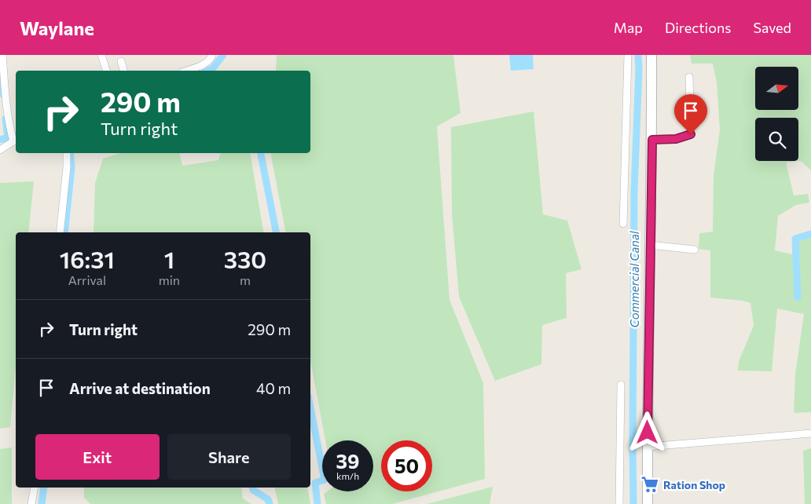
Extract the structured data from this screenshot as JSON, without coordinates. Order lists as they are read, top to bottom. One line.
{"water":["Commercial Canal"],"places":{"supermarket":["Ration Shop"]},"north":"right","page":{"header":"Waylane","nav":["Map","Directions","Saved"],"turn":["290 m","Turn right"],"eta":["16:31","Arrival","1","min","330","m"],"list":[{"name":"Turn right","value":"290 m"},{"name":"Arrive at destination","value":"40 m"}],"buttons":["Exit","Share"],"speed":"39 km/h","limit":"50"}}
